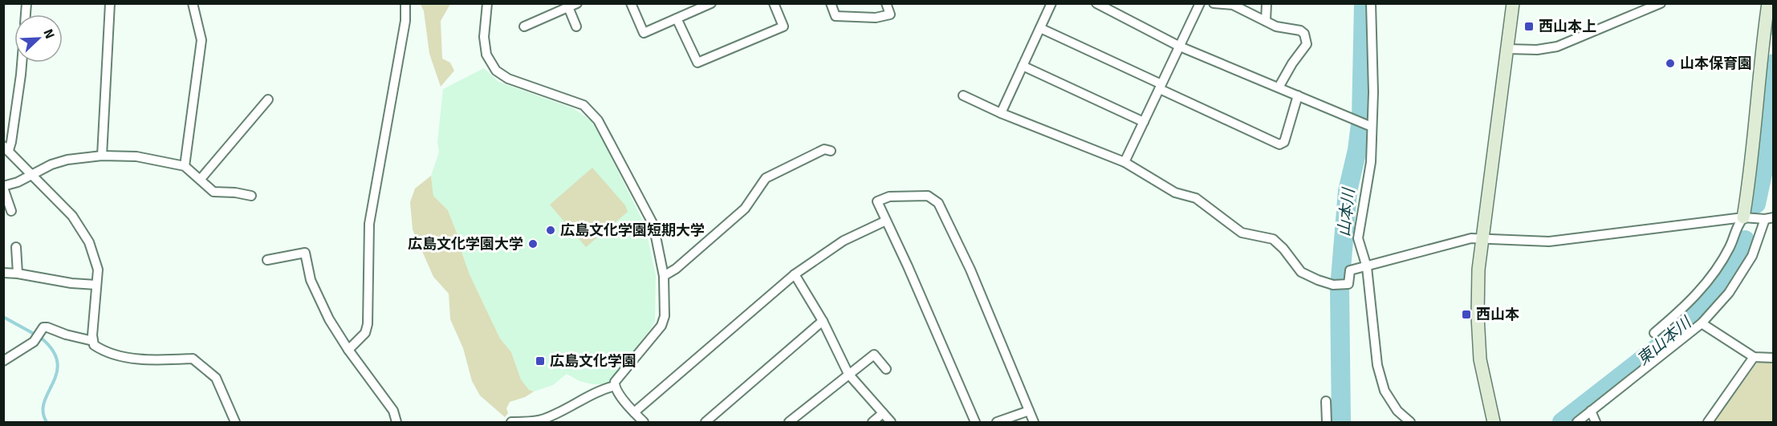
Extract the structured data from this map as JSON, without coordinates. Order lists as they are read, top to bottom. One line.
{"water":["山本川","東山本川"],"places":{"transit":["西山本上","西山本","広島文化学園"],"other":["山本保育園","広島文化学園短期大学","広島文化学園大学"]},"north":"top right"}
